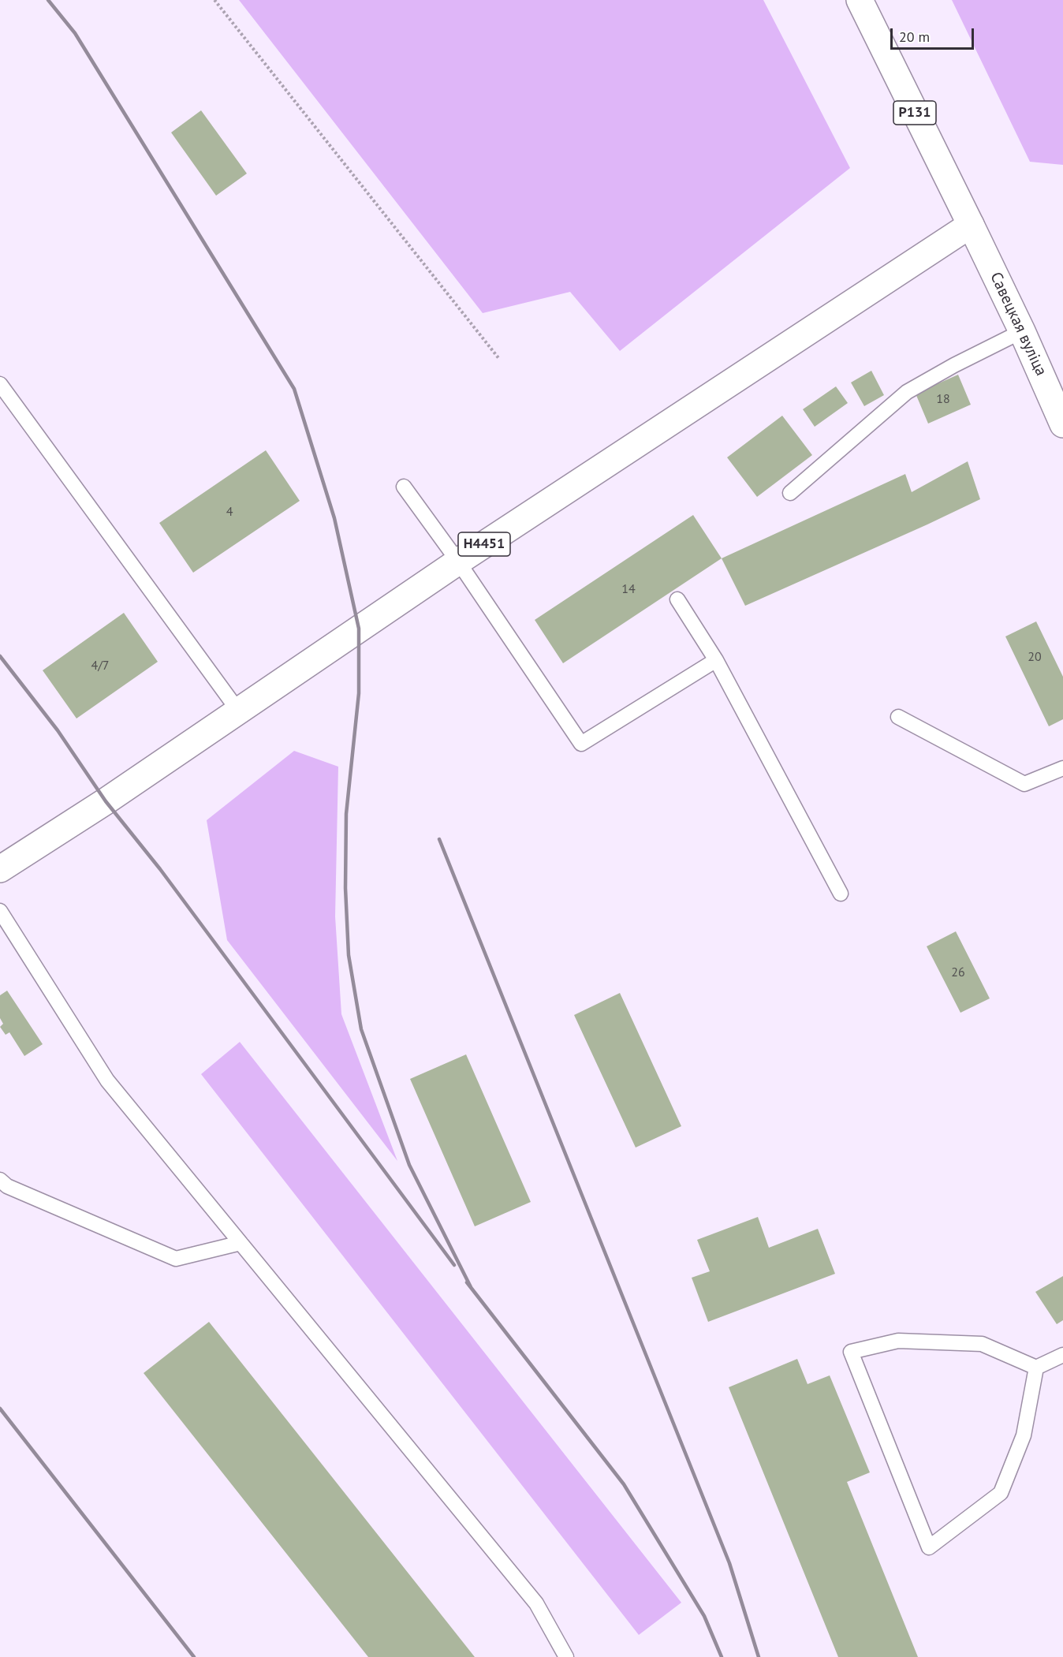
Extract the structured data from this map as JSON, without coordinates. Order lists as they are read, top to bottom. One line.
{"streets":{"main road":["Р131","Савецкая вуліца","Н4451"]},"crossings":[["Р131","Савецкая вуліца"],["Р131","Н4451"],["Савецкая вуліца","Н4451"]],"house_numbers":["18","4","14","20","4/7","26"],"scale_bar":"20 m"}
